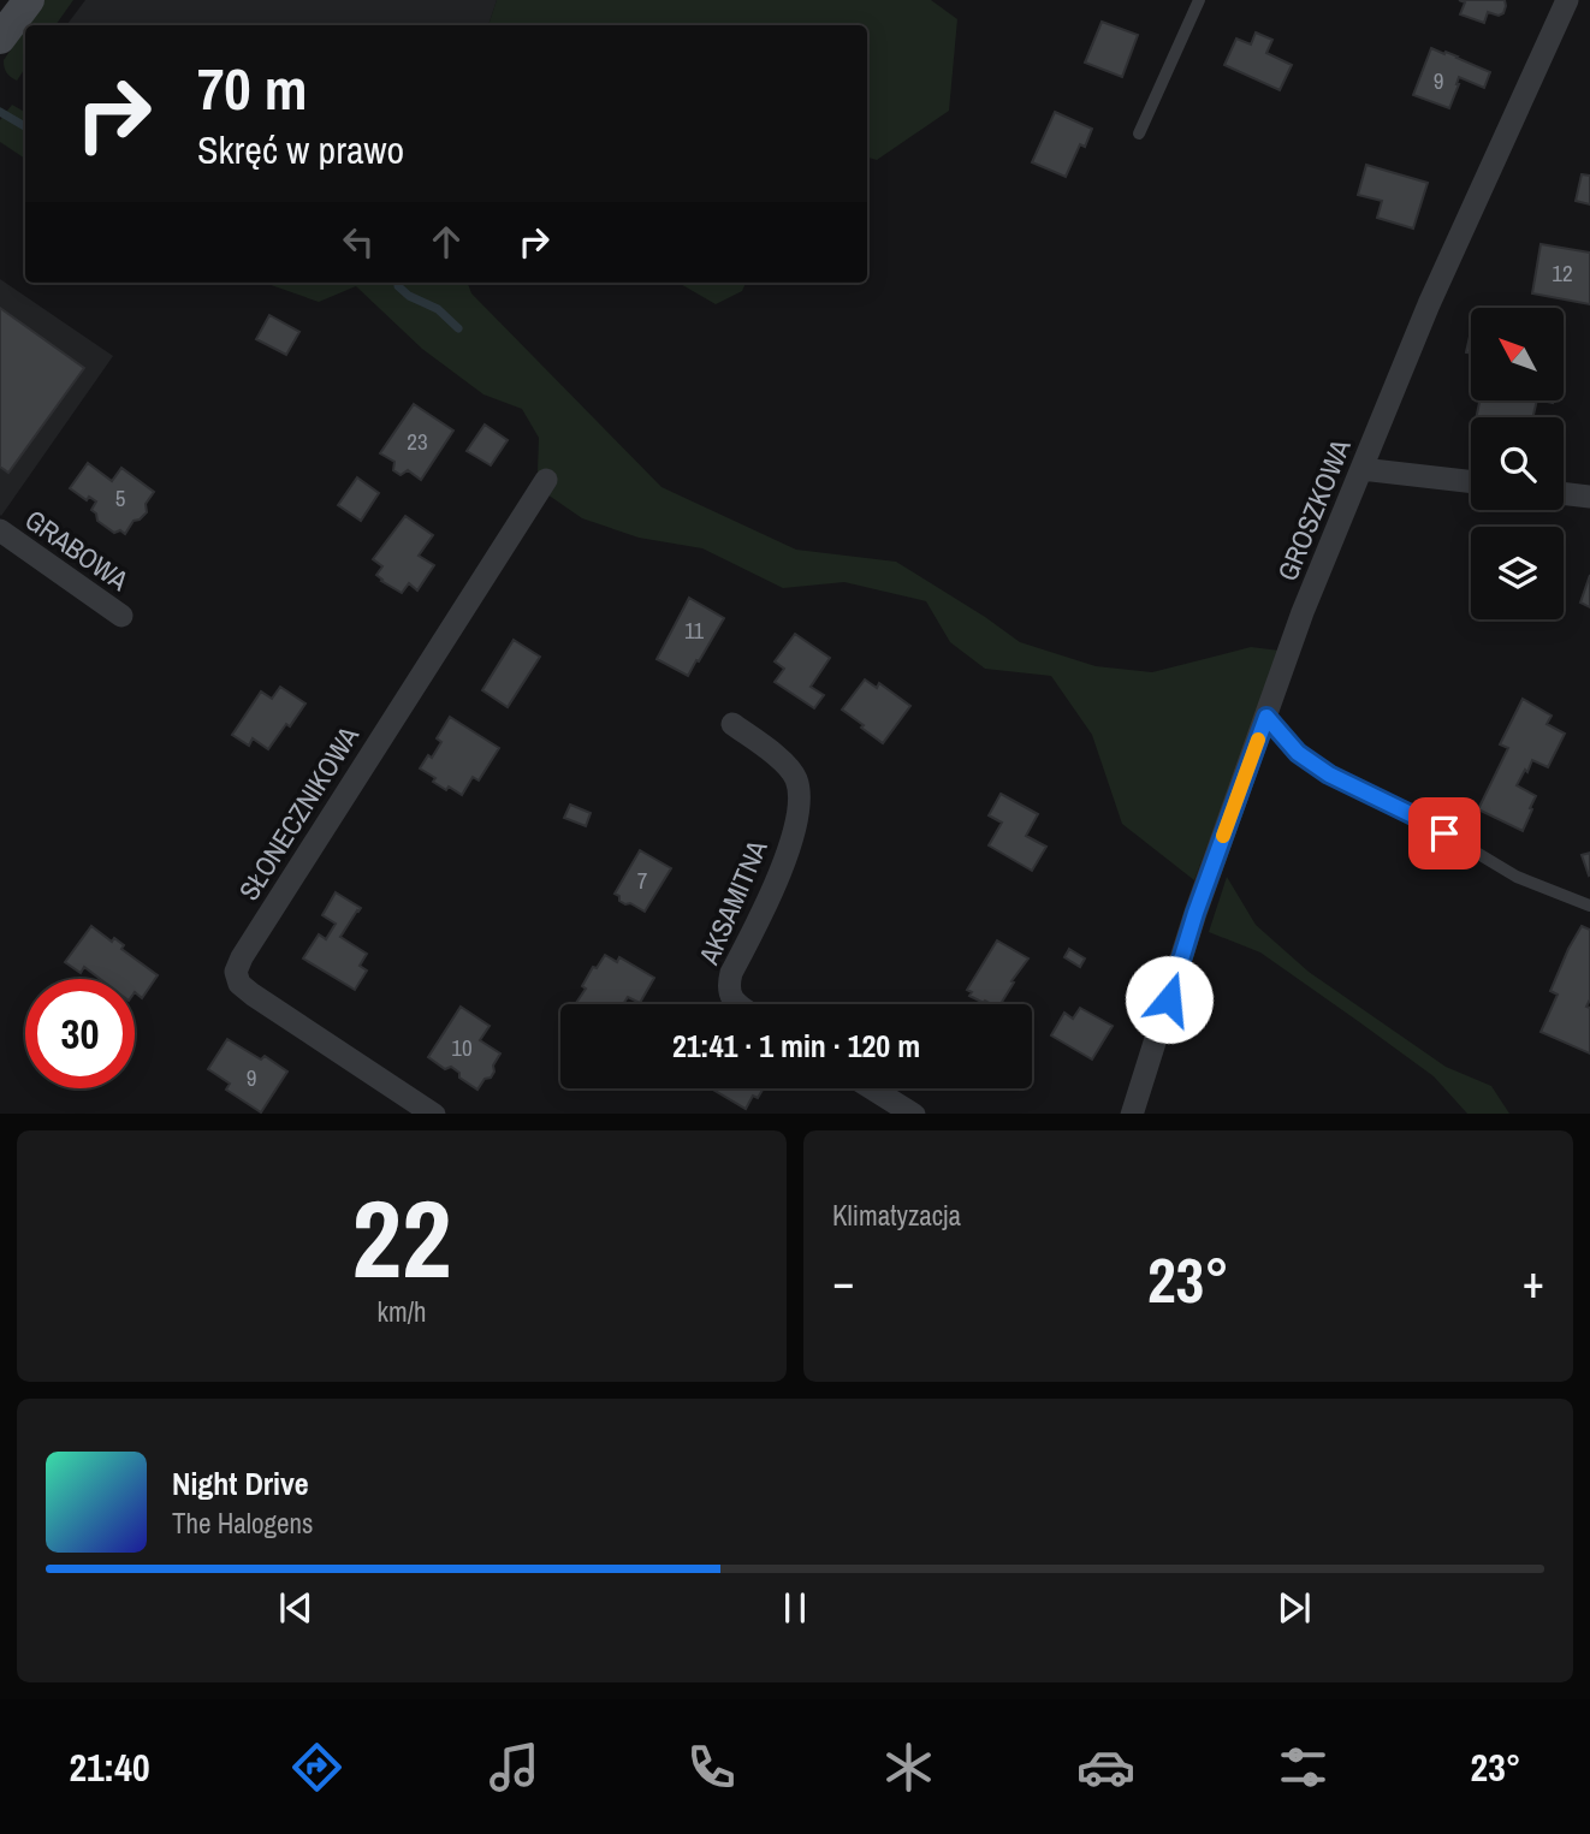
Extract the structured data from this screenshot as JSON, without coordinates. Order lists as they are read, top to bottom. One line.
{"streets":{"street":["GROSZKOWA","GRABOWA","SŁONECZNIKOWA","AKSAMITNA"]},"house_numbers":["9","12","23","5","11","7","10","9"],"north":"top left","page":{"turn":["70 m","Skręć w prawo"],"limit":"30","trip":"21:41 · 1 min · 120 m","tile":[["22","km/h"],"Klimatyzacja"],"heat":["−","23°","+"],"song":["Night Drive","The Halogens"],"tabs":["21:40","23°"]}}
